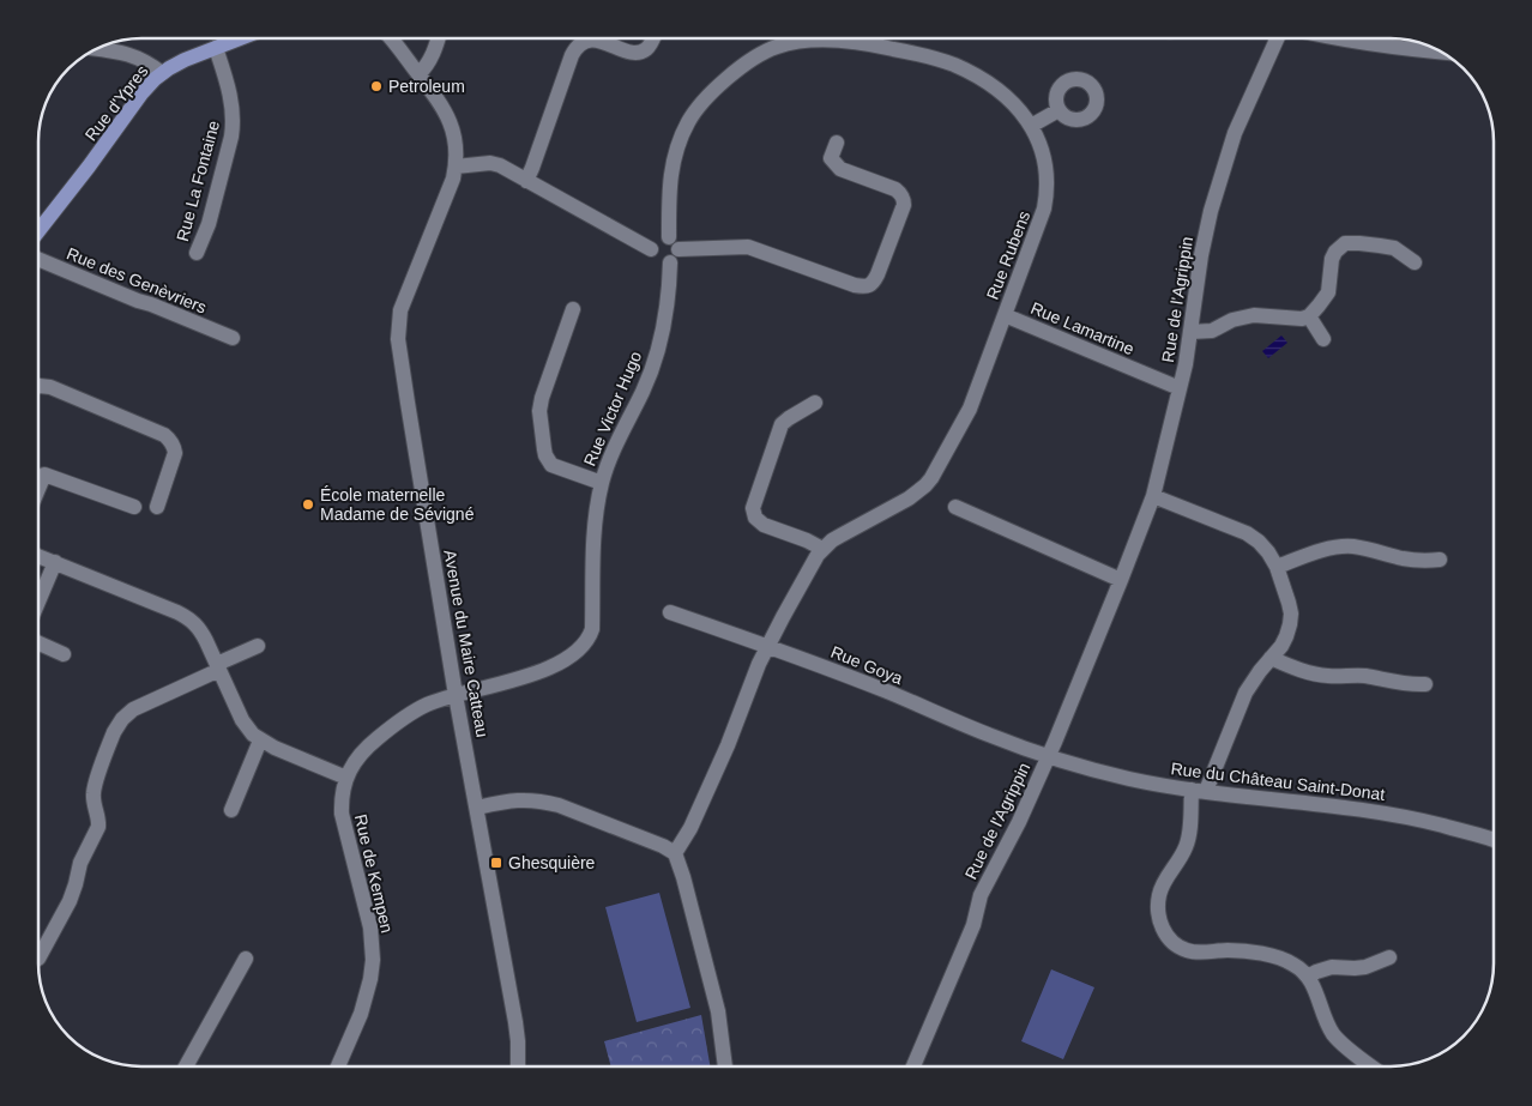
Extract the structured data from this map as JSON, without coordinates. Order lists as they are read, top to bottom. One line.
{"streets":{"main road":["Rue d'Ypres"],"street":["Rue La Fontaine","Rue Rubens","Rue des Genèvriers","Rue de l'Agrippin","Rue Lamartine","Rue Victor Hugo","Avenue du Maire Catteau","Rue Goya","Rue du Château Saint-Donat","Rue de Kempen"]},"crossings":[["Rue d'Ypres","Rue La Fontaine"],["Rue Rubens","Rue Lamartine"],["Rue Rubens","Rue Victor Hugo"],["Rue de l'Agrippin","Rue Lamartine"],["Rue de l'Agrippin","Rue Goya"],["Rue de l'Agrippin","Rue du Château Saint-Donat"],["Rue Victor Hugo","Avenue du Maire Catteau"],["Rue Victor Hugo","Rue de Kempen"],["Avenue du Maire Catteau","Rue de Kempen"],["Rue Goya","Rue du Château Saint-Donat"]],"places":{"other":["Petroleum","École maternelle Madame de Sévigné"],"transit":["Ghesquière"]}}
